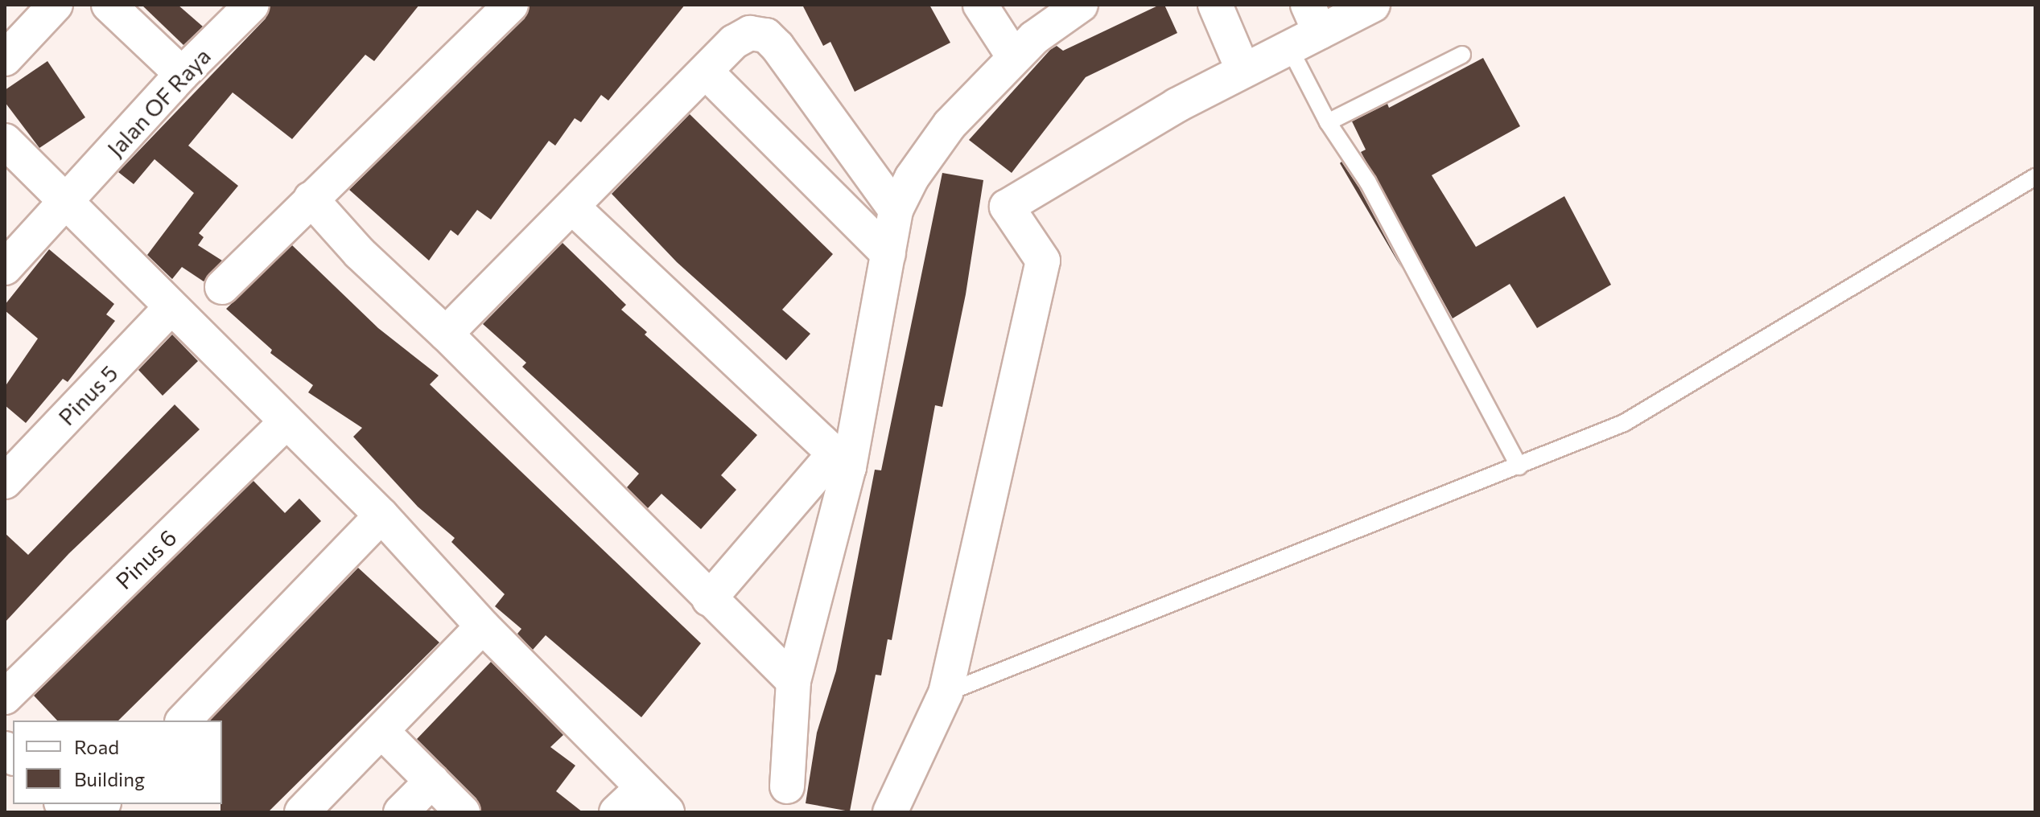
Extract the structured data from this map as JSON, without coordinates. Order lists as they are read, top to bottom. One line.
{"streets":{"street":["Jalan OF Raya","Pinus 5","Pinus 6"]},"legend":["Road","Building"]}
